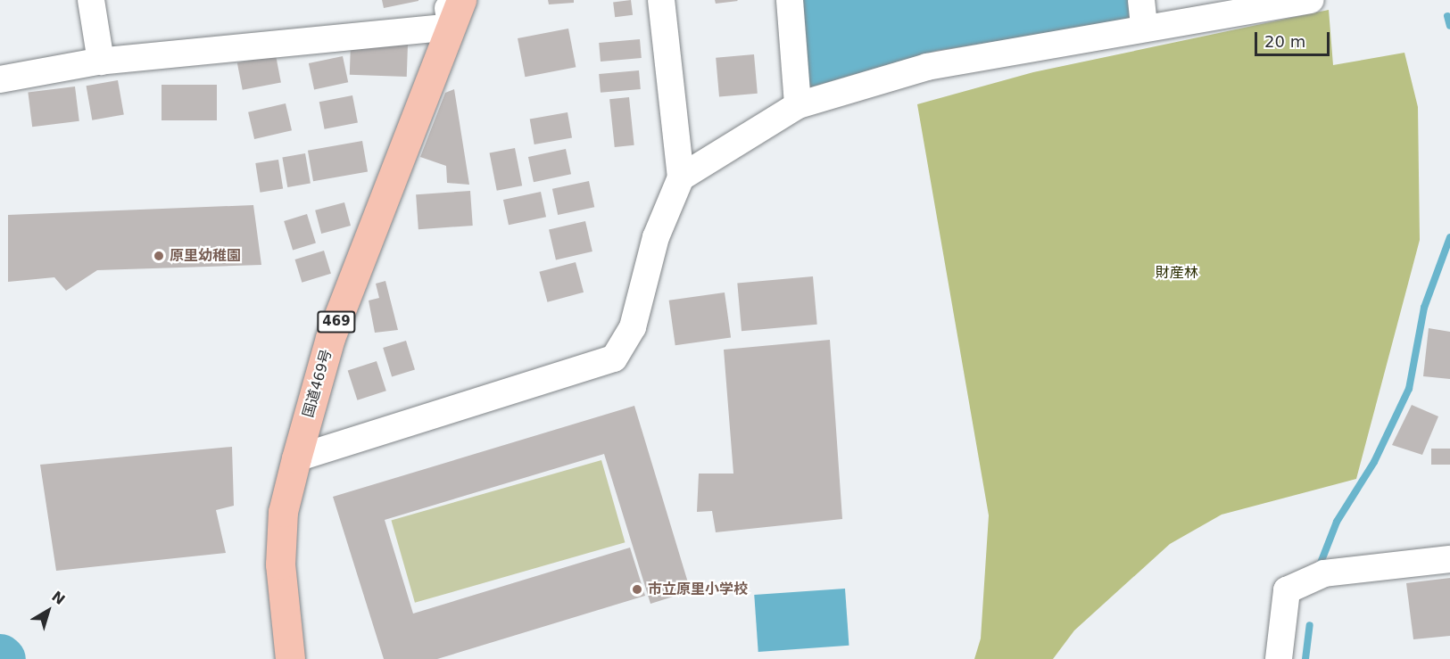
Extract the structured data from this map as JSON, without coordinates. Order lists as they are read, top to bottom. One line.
{"streets":{"highway":["469","国道469号"]},"parks":["財産林"],"places":["原里幼稚園","市立原里小学校"],"scale_bar":"20 m","north":"top right"}
